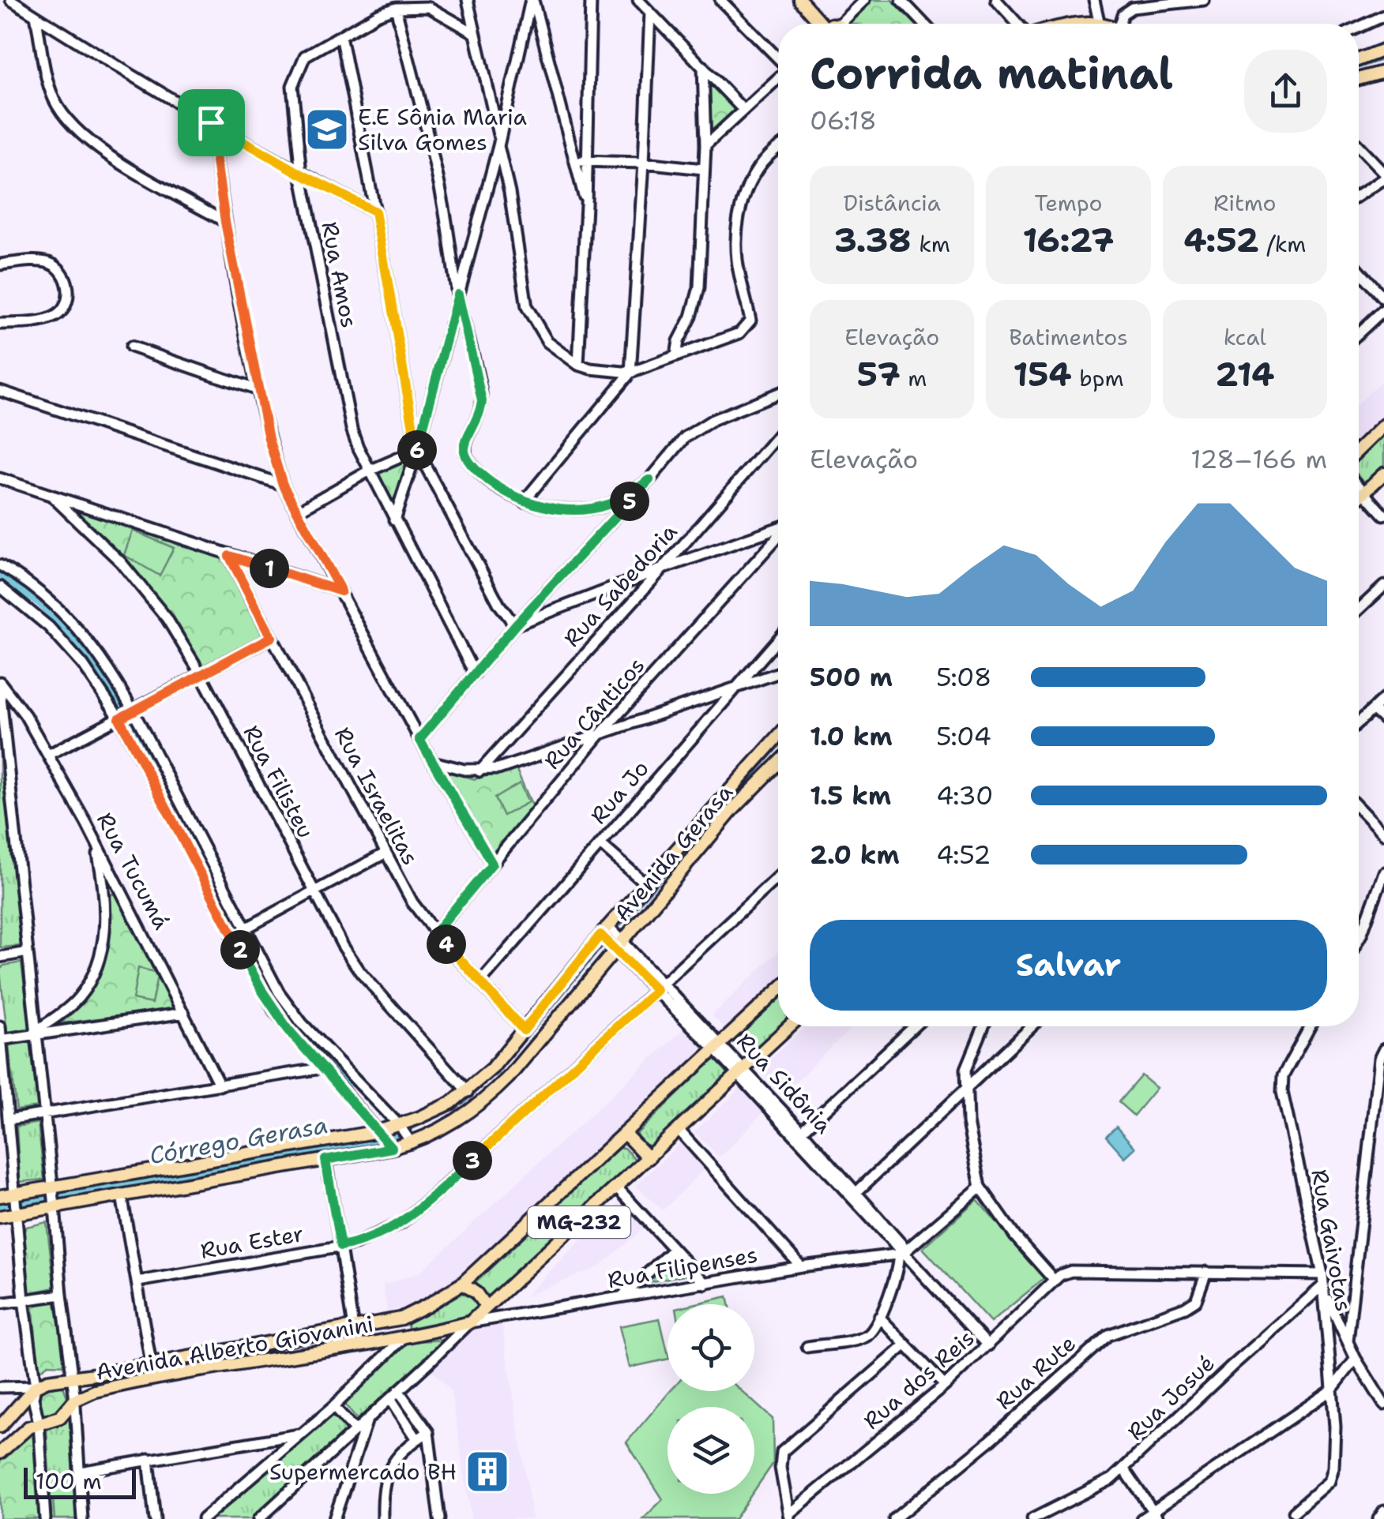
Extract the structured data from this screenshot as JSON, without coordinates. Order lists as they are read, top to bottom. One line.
{"streets":{"main road":["Avenida Gerasa","MG-232","Avenida Alberto Giovanini"],"street":["Rua Amos","Rua Sabedoria","Rua Cânticos","Rua Filisteu","Rua Jo","Rua Israelitas","Rua Tucumá","Rua Sidônia","Rua Gaivotas","Rua Ester","Rua Filipenses","Rua Rute","Rua dos Reis","Rua Josué"]},"crossings":[["Rua Cânticos","Rua Israelitas"],["Rua Filisteu","Avenida Gerasa"],["Rua Jo","Rua Israelitas"],["Rua Israelitas","Avenida Gerasa"],["Avenida Gerasa","Rua Sidônia"],["Rua Sidônia","MG-232"],["Rua Sidônia","Rua Ester"],["Rua Sidônia","Rua Filipenses"],["Rua Sidônia","Rua dos Reis"],["MG-232","Rua Filipenses"],["MG-232","Avenida Alberto Giovanini"],["Rua Gaivotas","Rua Josué"],["Rua Rute","Rua dos Reis"]],"water":["Córrego Gerasa"],"places":{"school or university":["E.E Sônia Maria Silva Gomes"],"building":["Supermercado BH"]},"scale_bar":"100 m","page":{"heading":["Corrida matinal","06:18"],"stats":[["Distância","3.38 km"],["Tempo","16:27"],["Ritmo","4:52 /km"],["Elevação","57 m"],["Batimentos","154 bpm"],["kcal","214"]],"chart":["Elevação","128–166 m"],"pins":["6","5","1","4","2","3"],"list":[{"name":"500 m","note":"5:08"},{"name":"1.0 km","note":"5:04"},{"name":"1.5 km","note":"4:30"},{"name":"2.0 km","note":"4:52"}],"buttons":"Salvar","scale":"100 m"}}
